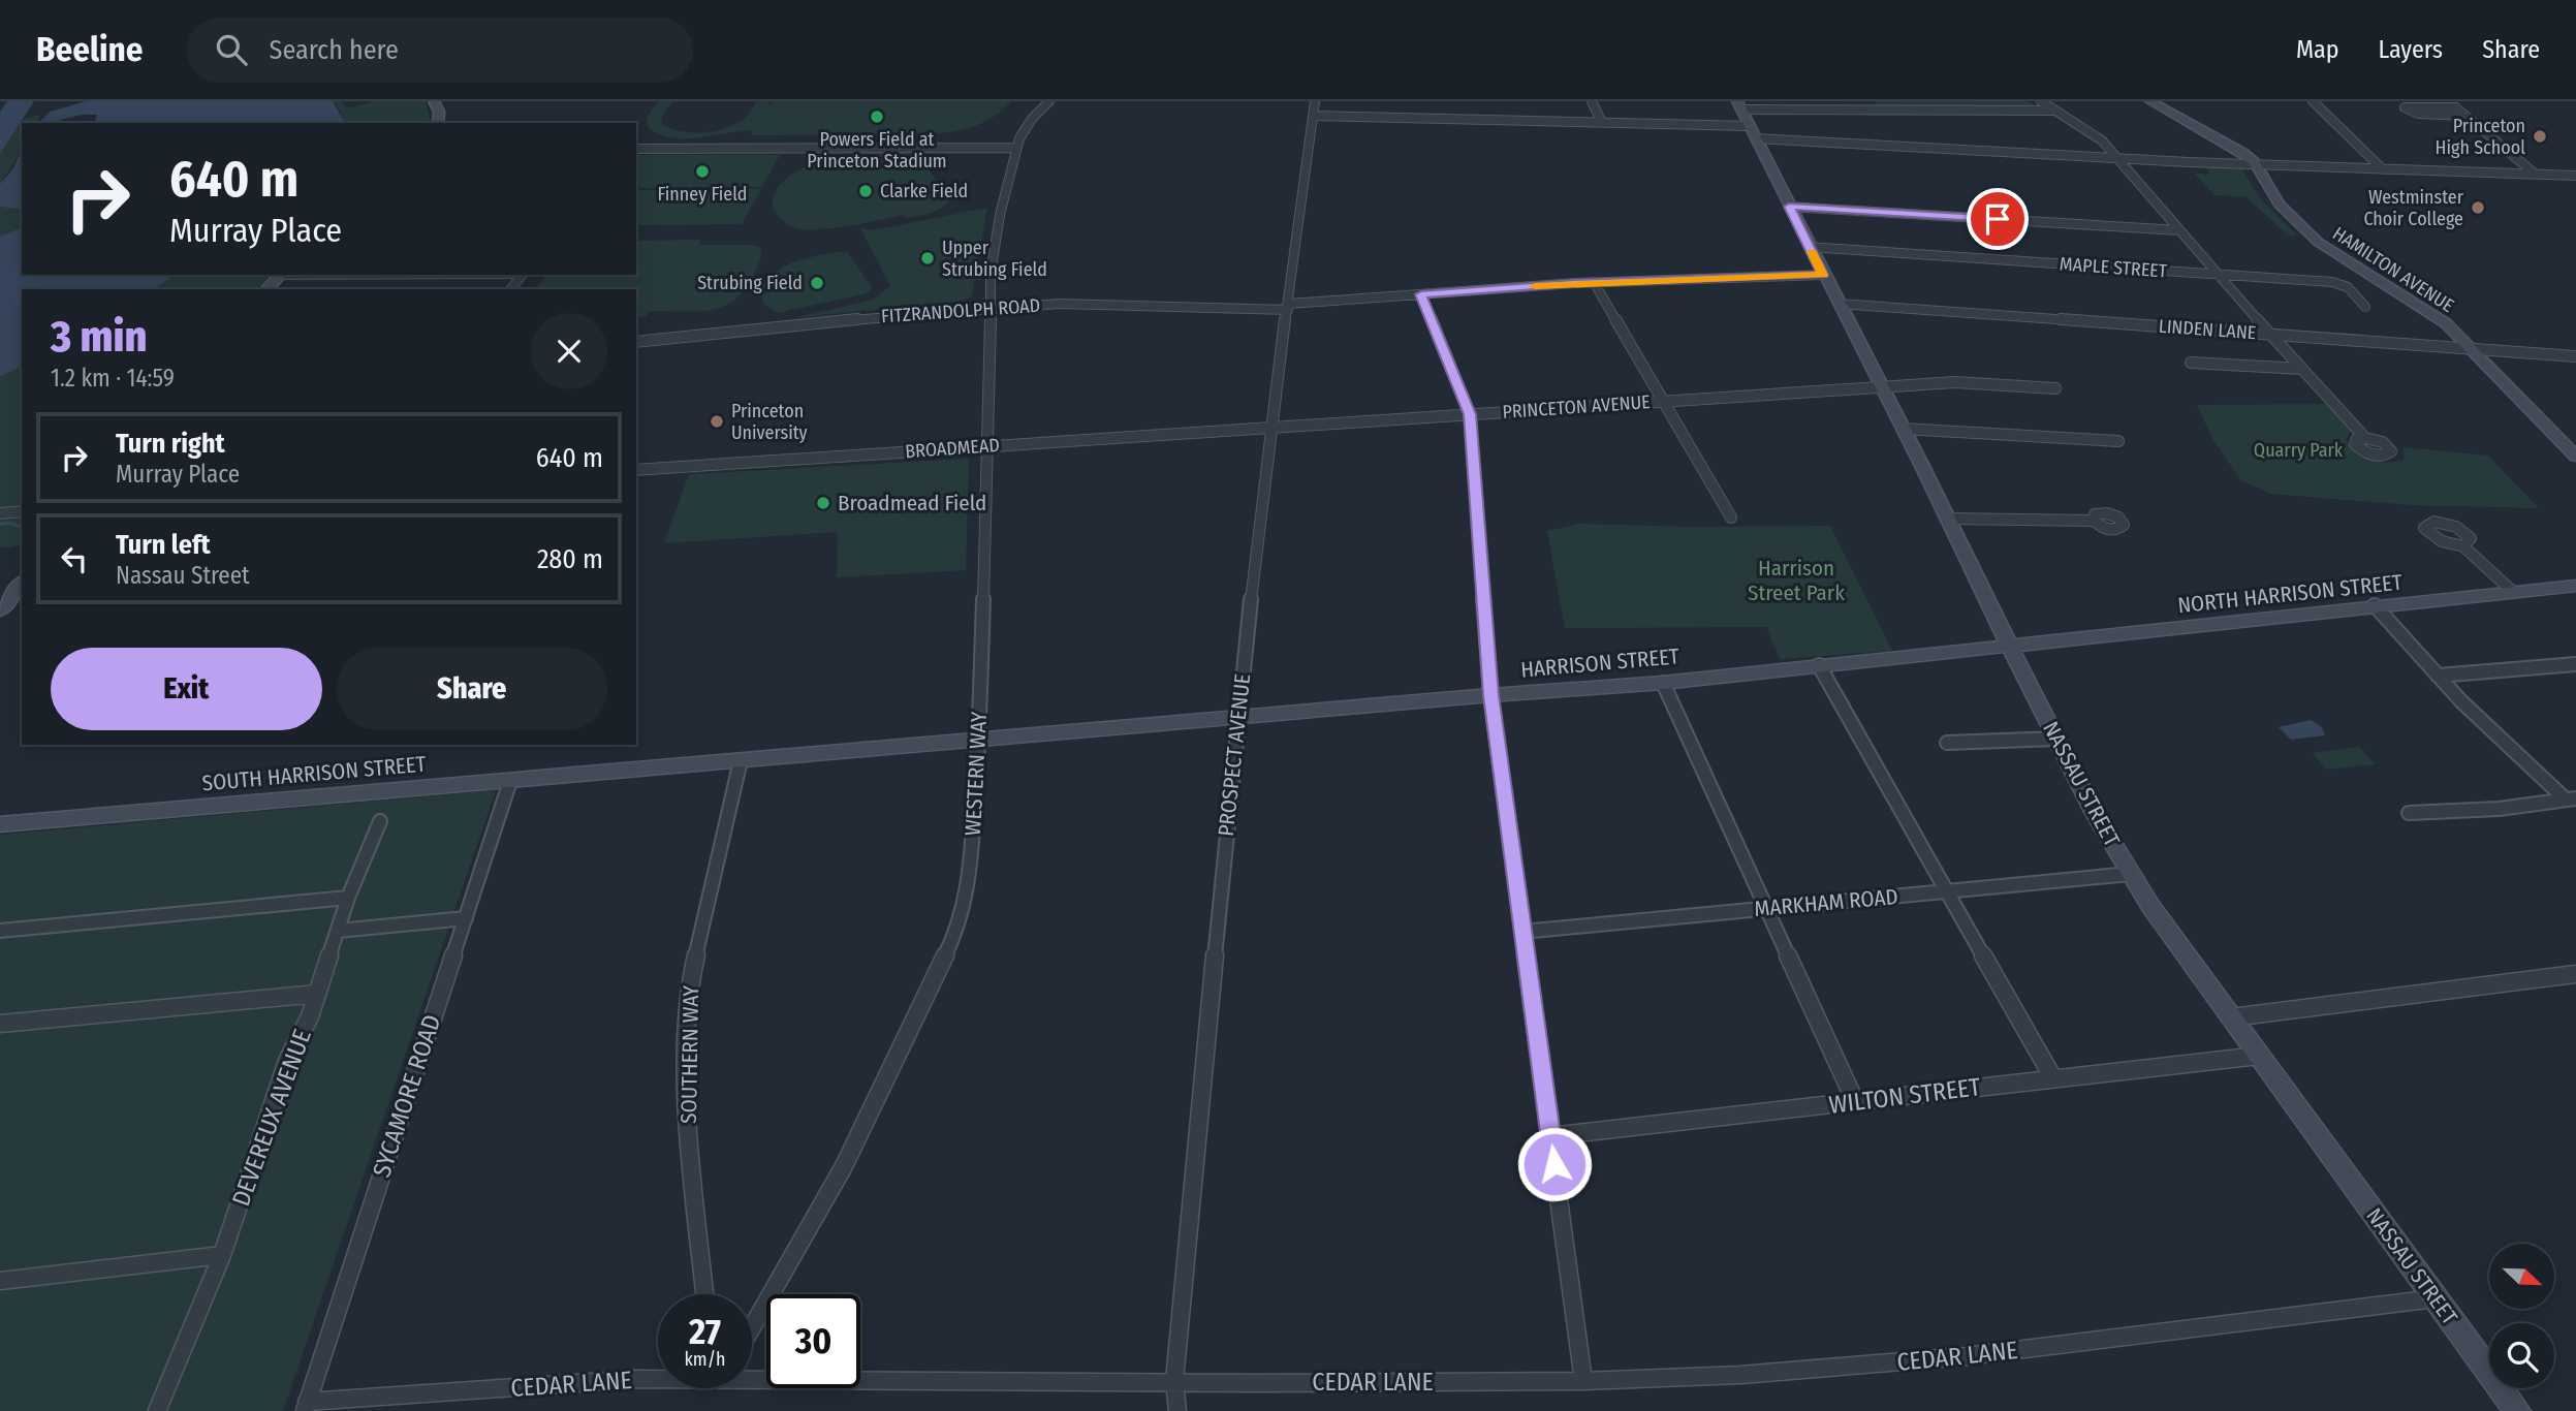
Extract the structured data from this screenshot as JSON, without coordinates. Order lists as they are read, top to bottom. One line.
{"streets":{"street":["MAPLE STREET","HAMILTON AVENUE","FITZRANDOLPH ROAD","LINDEN LANE","PRINCETON AVENUE","BROADMEAD","NORTH HARRISON STREET","HARRISON STREET","PROSPECT AVENUE","SOUTH HARRISON STREET","WESTERN WAY","NASSAU STREET","MARKHAM ROAD","SOUTHERN WAY","SYCAMORE ROAD","WILTON STREET","DEVEREUX AVENUE","CEDAR LANE"]},"crossings":[["MAPLE STREET","NASSAU STREET"],["HAMILTON AVENUE","LINDEN LANE"],["FITZRANDOLPH ROAD","PROSPECT AVENUE"],["FITZRANDOLPH ROAD","WESTERN WAY"],["FITZRANDOLPH ROAD","NASSAU STREET"],["LINDEN LANE","NASSAU STREET"],["PRINCETON AVENUE","BROADMEAD"],["PRINCETON AVENUE","PROSPECT AVENUE"],["PRINCETON AVENUE","NASSAU STREET"],["BROADMEAD","PROSPECT AVENUE"],["BROADMEAD","WESTERN WAY"],["NORTH HARRISON STREET","HARRISON STREET"],["NORTH HARRISON STREET","NASSAU STREET"],["HARRISON STREET","PROSPECT AVENUE"],["HARRISON STREET","SOUTH HARRISON STREET"],["HARRISON STREET","NASSAU STREET"],["PROSPECT AVENUE","CEDAR LANE"],["SOUTH HARRISON STREET","WESTERN WAY"],["SOUTH HARRISON STREET","SOUTHERN WAY"],["SOUTH HARRISON STREET","SYCAMORE ROAD"],["NASSAU STREET","MARKHAM ROAD"],["NASSAU STREET","WILTON STREET"],["NASSAU STREET","CEDAR LANE"],["SYCAMORE ROAD","CEDAR LANE"]],"parks":["Quarry Park","Harrison Street Park"],"places":["Powers Field at Princeton Stadium","Princeton High School","Finney Field","Clarke Field","Westminster Choir College","Upper Strubing Field","Strubing Field","Princeton University","Broadmead Field"],"north":"bottom right","page":{"header":"Beeline","search":"Search here","nav":["Map","Layers","Share"],"turn":["640 m","Murray Place"],"heading":["3 min","1.2 km · 14:59"],"list":[{"name":"Turn right","note":"Murray Place","value":"640 m"},{"name":"Turn left","note":"Nassau Street","value":"280 m"}],"buttons":["Exit","Share"],"speed":"27 km/h","limit":"30"}}
